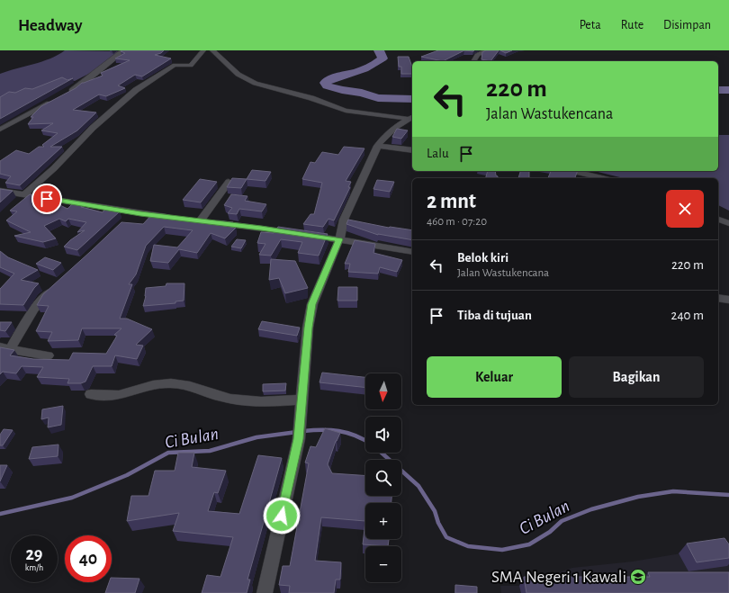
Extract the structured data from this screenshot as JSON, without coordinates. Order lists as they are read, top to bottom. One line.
{"water":["Ci Bulan"],"places":{"school or university":["SMA Negeri 1 Kawali"]},"north":"bottom","page":{"header":"Headway","nav":["Peta","Rute","Disimpan"],"turn":["220 m","Jalan Wastukencana"],"then":"Lalu","heading":["2 mnt","460 m · 07:20"],"list":[{"name":"Belok kiri","note":"Jalan Wastukencana","value":"220 m"},{"name":"Tiba di tujuan","value":"240 m"}],"buttons":["Keluar","Bagikan"],"map_buttons":["+","−"],"speed":"29 km/h","limit":"40"}}
